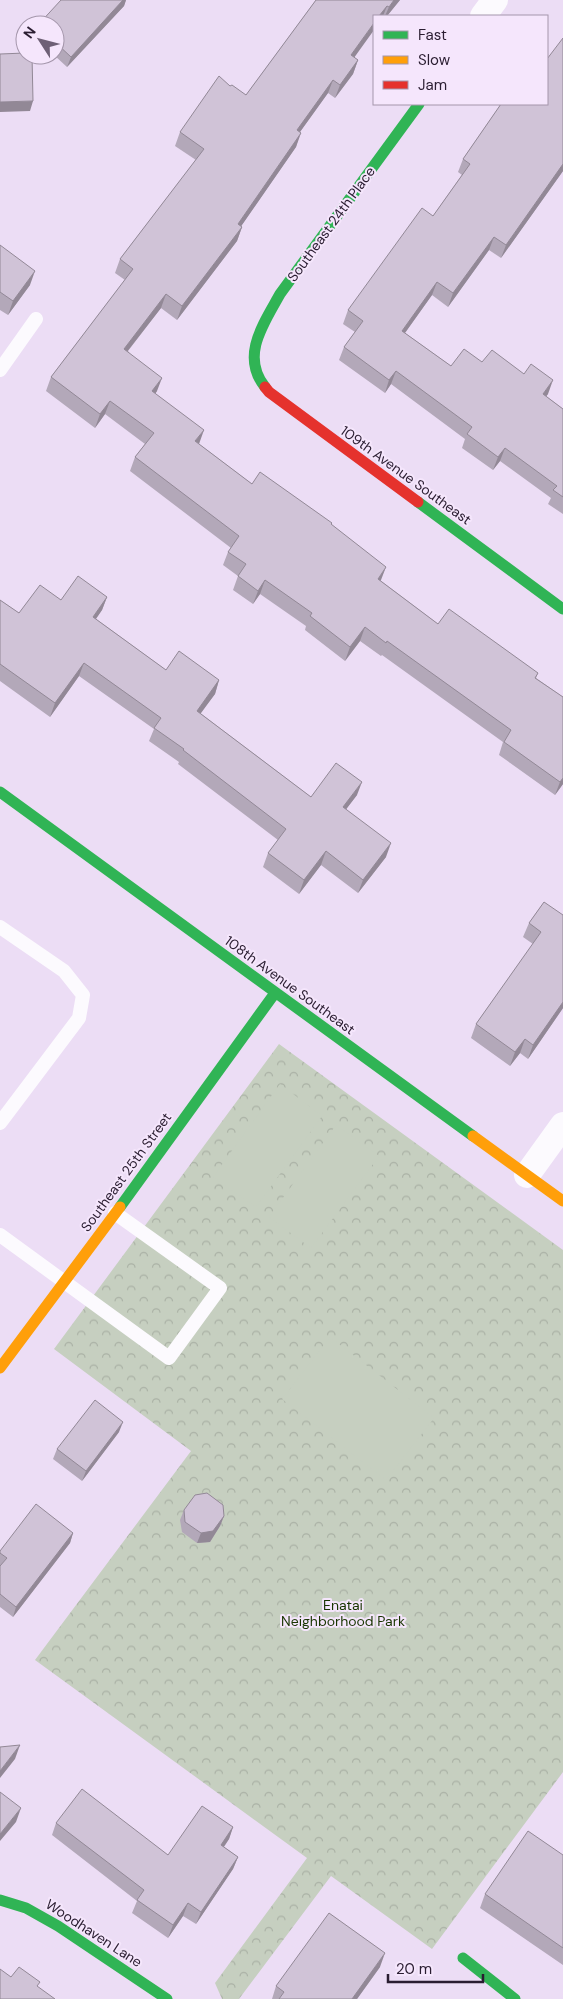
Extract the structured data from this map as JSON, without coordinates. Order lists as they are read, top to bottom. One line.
{"streets":{"street":["Southeast 24th Place","109th Avenue Southeast","108th Avenue Southeast","Southeast 25th Street","Woodhaven Lane"]},"crossings":[["Southeast 24th Place","109th Avenue Southeast"],["108th Avenue Southeast","Southeast 25th Street"]],"parks":["Enatai Neighborhood Park"],"legend":["Fast","Slow","Jam"],"scale_bar":"20 m","north":"top left"}
